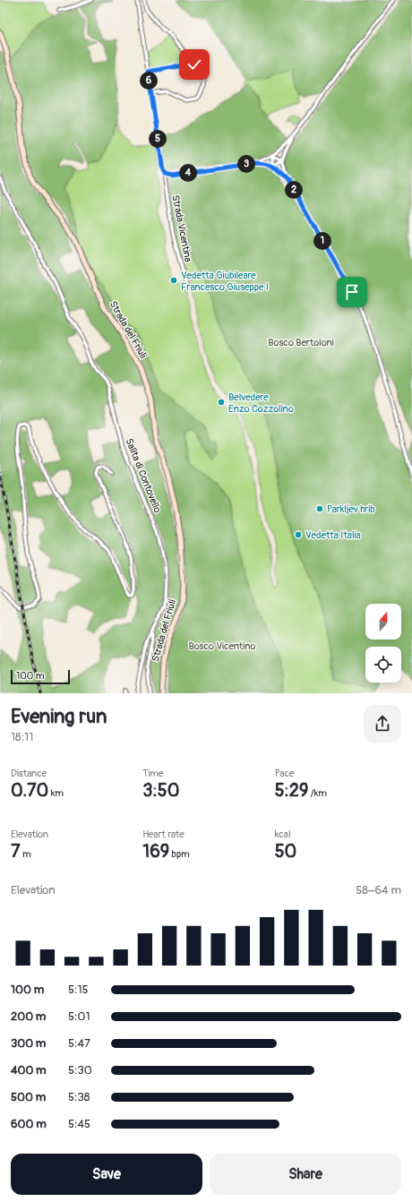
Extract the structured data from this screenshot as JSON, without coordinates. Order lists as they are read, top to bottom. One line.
{"streets":{"main road":["Strada del Friuli"],"street":["Strada Vicentina","Salita di Contovello"]},"crossings":[["Strada del Friuli","Salita di Contovello"]],"parks":["Bosco Bertoloni","Bosco Vicentino"],"places":["Vedetta Giubileare Francesco Giuseppe I","Belvedere Enzo Cozzolino","Parkljev hrib","Vedetta Italia"],"scale_bar":"100 m","north":"top","page":{"pins":["6","5","3","4","2","1"],"scale":"100 m","heading":["Evening run","18:11"],"stats":[["Distance","0.70 km"],["Time","3:50"],["Pace","5:29 /km"],["Elevation","7 m"],["Heart rate","169 bpm"],["kcal","50"]],"chart":["Elevation","58–64 m"],"list":[{"name":"100 m","note":"5:15"},{"name":"200 m","note":"5:01"},{"name":"300 m","note":"5:47"},{"name":"400 m","note":"5:30"},{"name":"500 m","note":"5:38"},{"name":"600 m","note":"5:45"}],"buttons":["Save","Share"]}}
